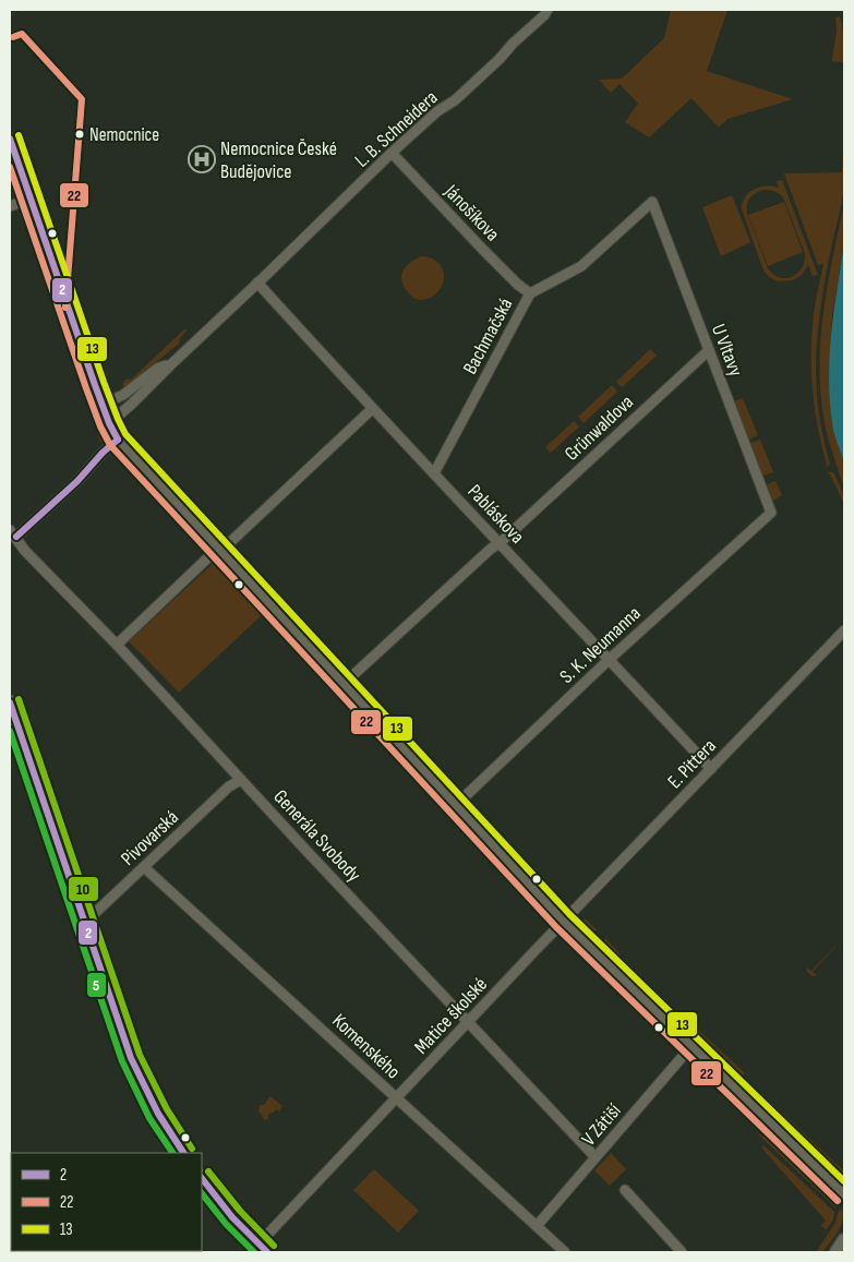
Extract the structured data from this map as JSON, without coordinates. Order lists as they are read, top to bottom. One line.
{"streets":{"street":["L. B. Schneidera","Jánošíkova","Bachmačská","U Vltavy","Grünwaldova","Pabláskova","S. K. Neumanna","E. Pittera","Generála Svobody","Pivovarská","Matice školské","Komenského","V Zátiší"]},"crossings":[["L. B. Schneidera","Jánošíkova"],["L. B. Schneidera","Pabláskova"],["Jánošíkova","Bachmačská"],["Bachmačská","U Vltavy"],["Bachmačská","Pabláskova"],["U Vltavy","Grünwaldova"],["U Vltavy","S. K. Neumanna"],["Grünwaldova","Pabláskova"],["Pabláskova","S. K. Neumanna"],["Pabláskova","E. Pittera"],["E. Pittera","Matice školské"],["Generála Svobody","Pivovarská"],["Generála Svobody","Matice školské"],["Generála Svobody","V Zátiší"],["Pivovarská","Komenského"],["Matice školské","Komenského"],["Komenského","V Zátiší"]],"places":{"other":["Nemocnice"],"hospital":["Nemocnice České Budějovice"]},"lines":["transit line 22","transit line 13","transit line 2","transit line 10","transit line 5"],"legend":["2","22","13"]}
